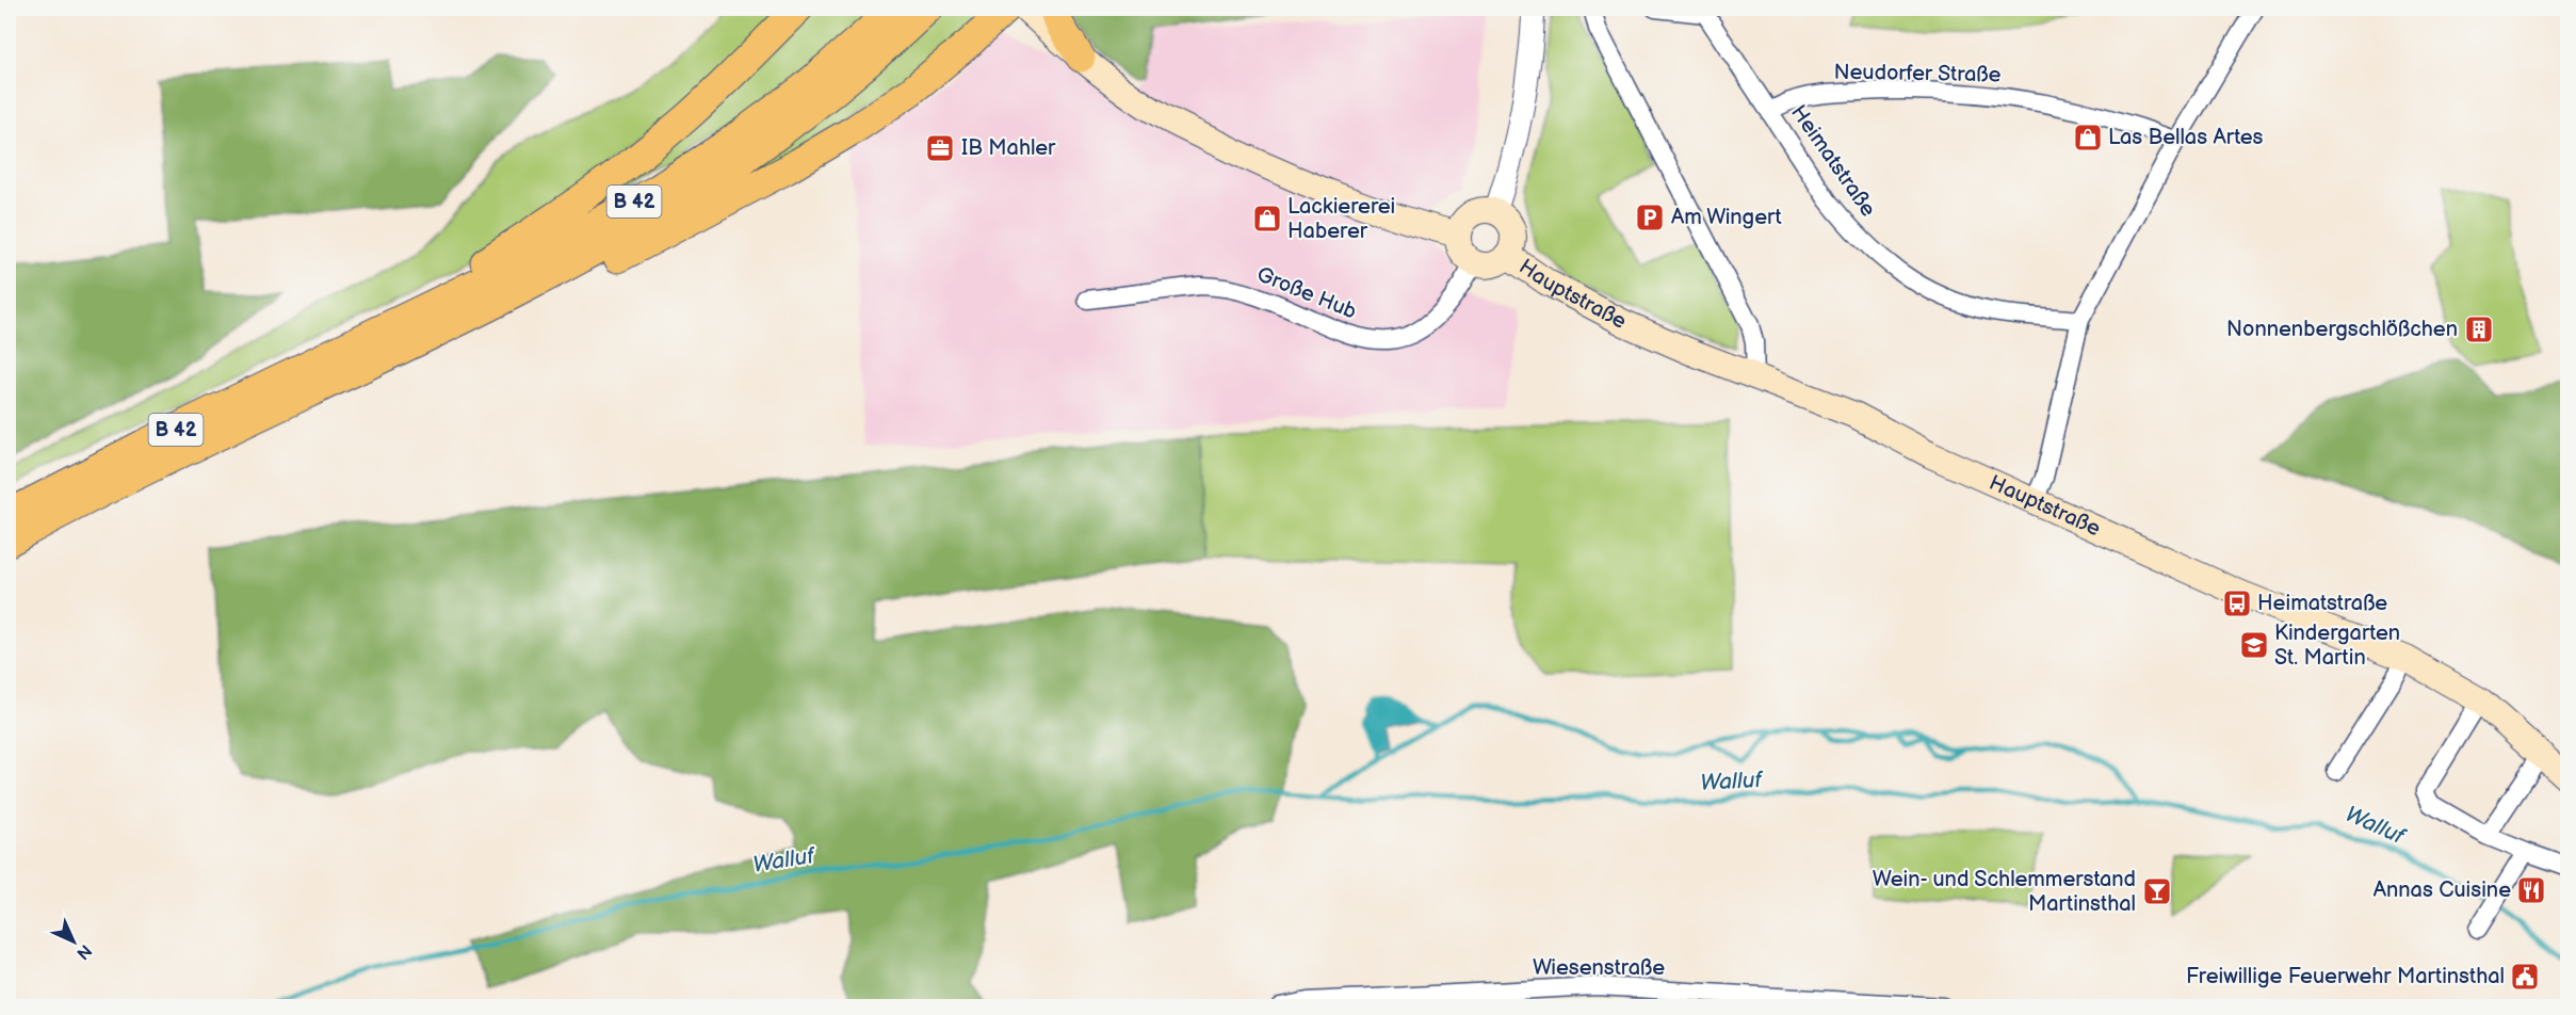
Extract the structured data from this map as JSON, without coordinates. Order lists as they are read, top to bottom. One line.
{"streets":{"highway":["B 42"],"main road":["Hauptstraße"],"street":["Neudorfer Straße","Heimatstraße","Große Hub","Wiesenstraße"]},"crossings":[["Neudorfer Straße","Heimatstraße"],["Große Hub","Hauptstraße"]],"water":["Walluf"],"places":{"shop":["Las Bellas Artes","Lackiererei Haberer"],"office":["IB Mahler"],"parking":["Am Wingert"],"building":["Nonnenbergschlößchen"],"bus stop":["Heimatstraße"],"school or university":["Kindergarten St. Martin"],"restaurant":["Annas Cuisine"],"bar":["Wein- und Schlemmerstand Martinsthal"],"public building":["Freiwillige Feuerwehr Martinsthal"]},"north":"bottom right"}
